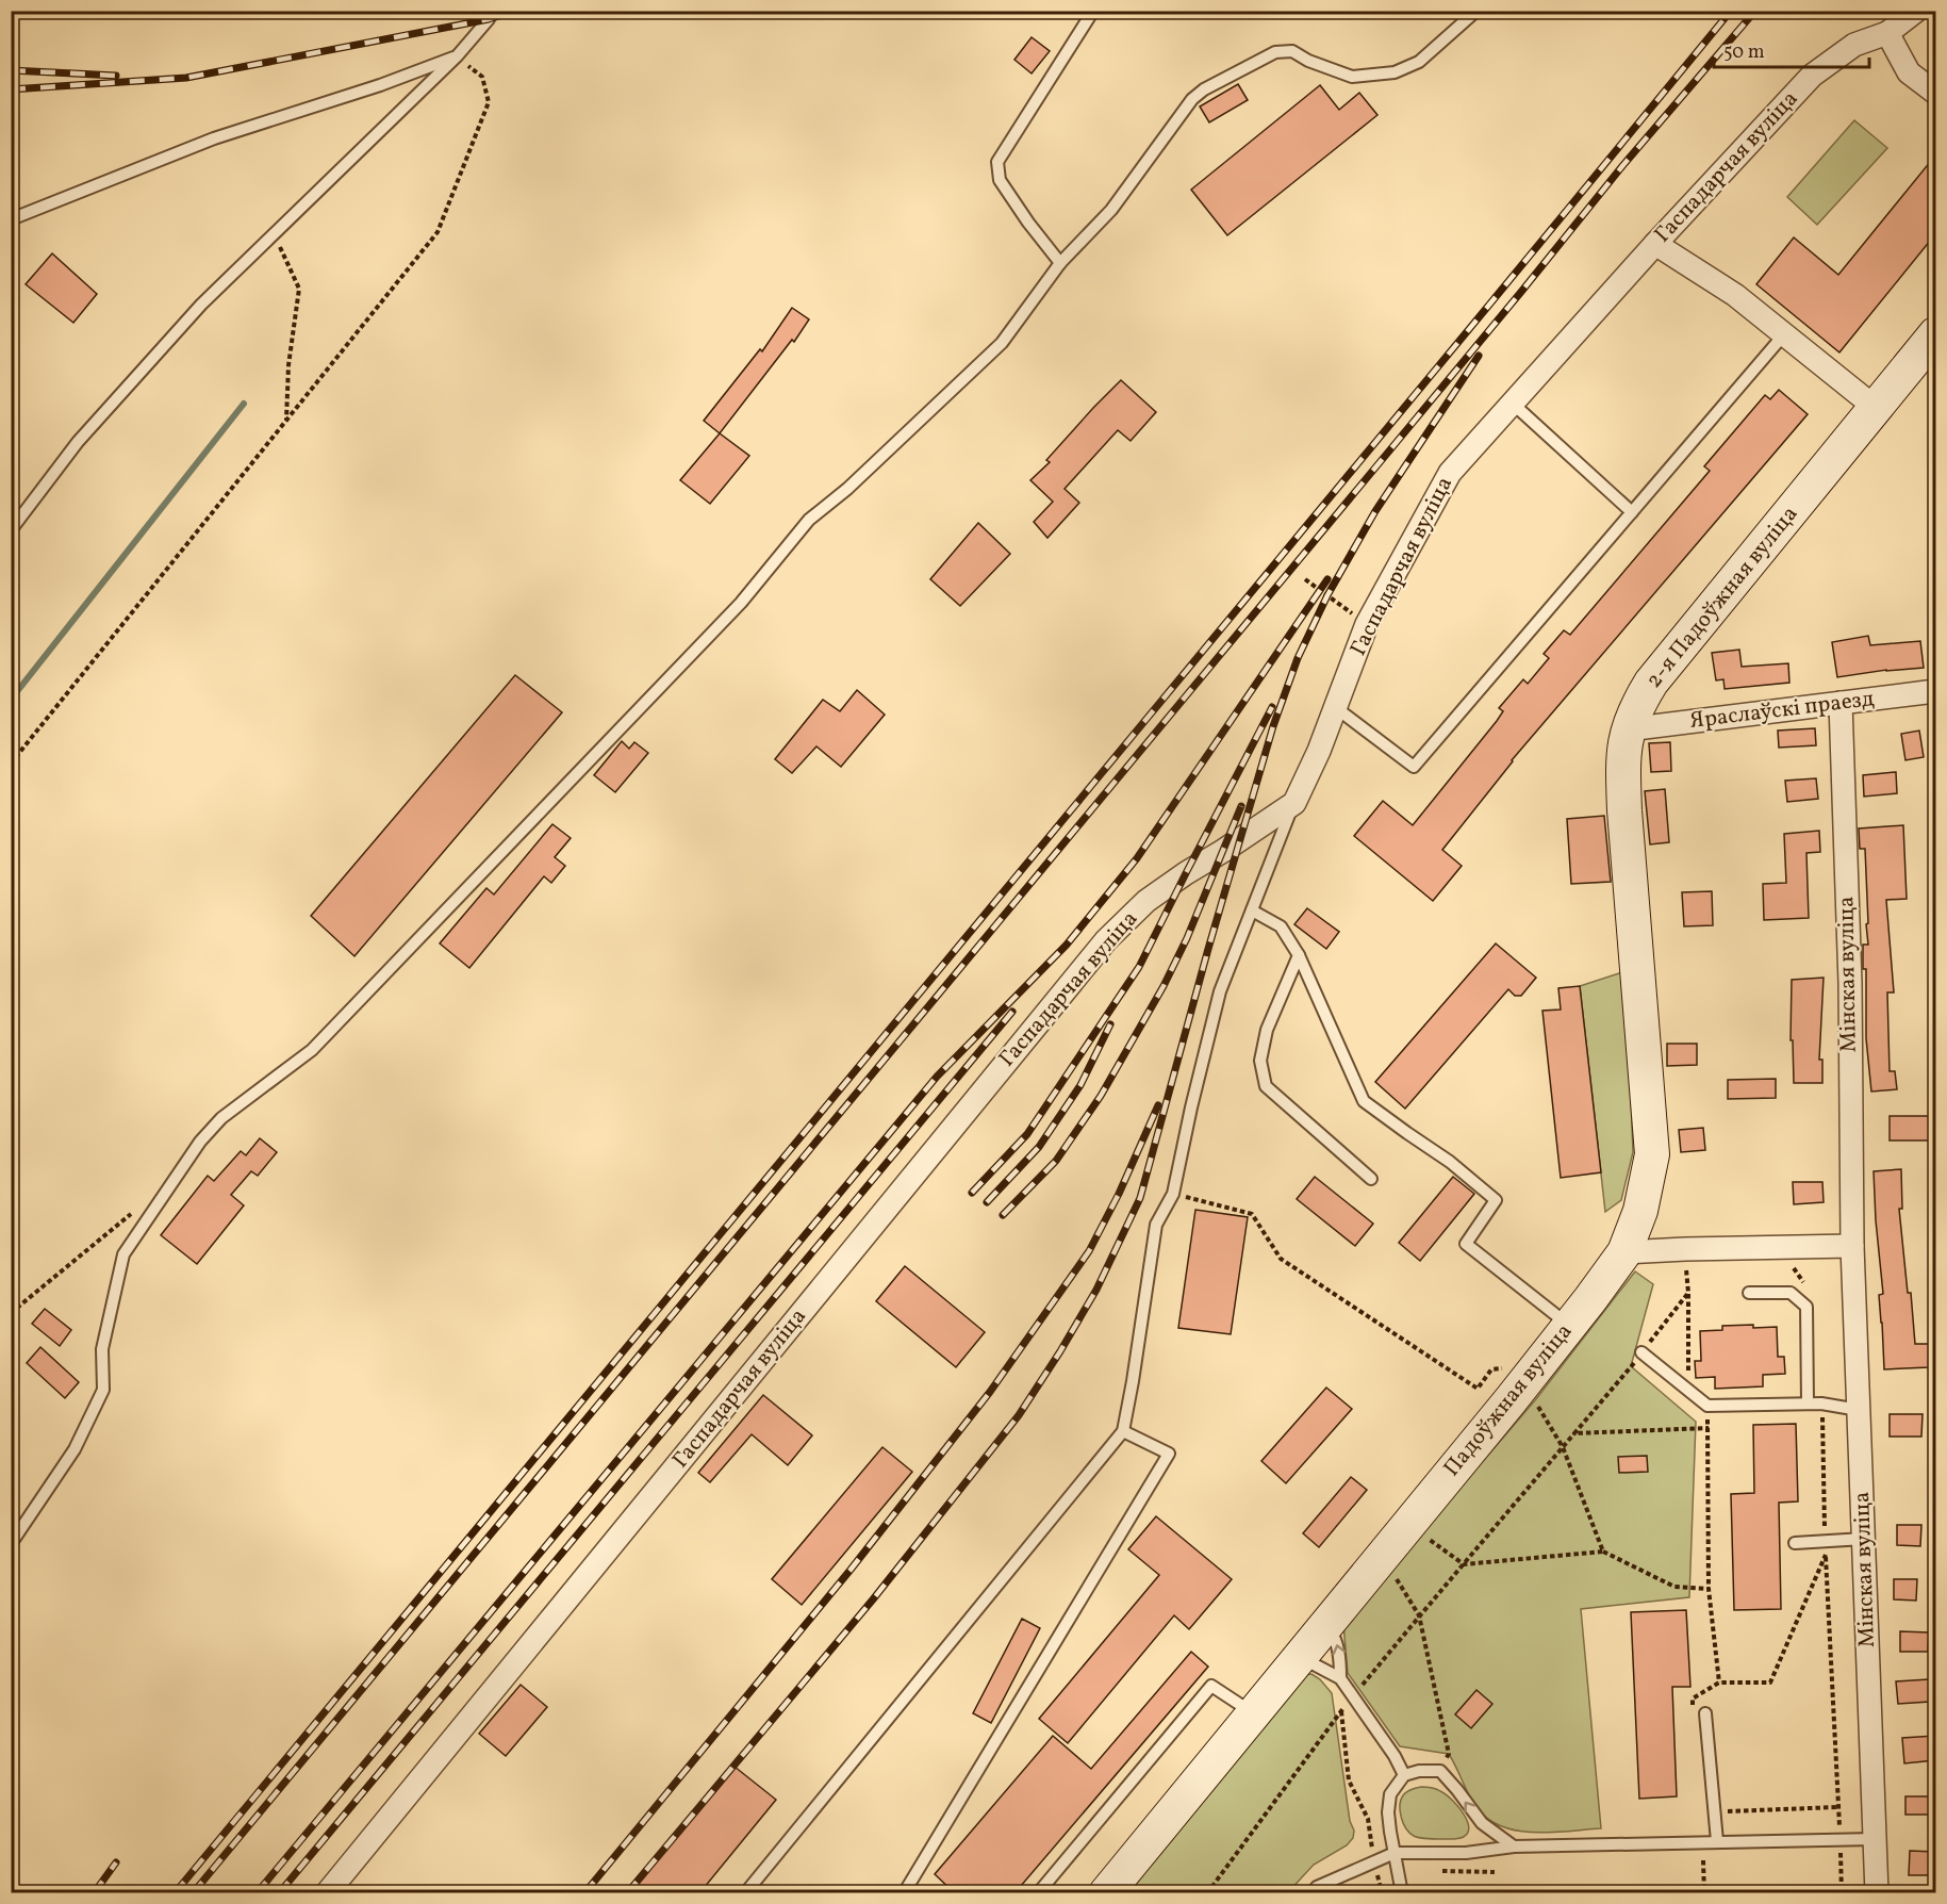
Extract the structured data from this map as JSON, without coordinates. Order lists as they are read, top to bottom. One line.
{"streets":{"main road":["2-я Падоўжная вуліца","Падоўжная вуліца"],"street":["Гаспадарчая вуліца","Яраслаўскі праезд","Мінская вуліца"]},"crossings":[["2-я Падоўжная вуліца","Яраслаўскі праезд"],["2-я Падоўжная вуліца","Падоўжная вуліца"],["Яраслаўскі праезд","Мінская вуліца"]],"scale_bar":"50 m"}
